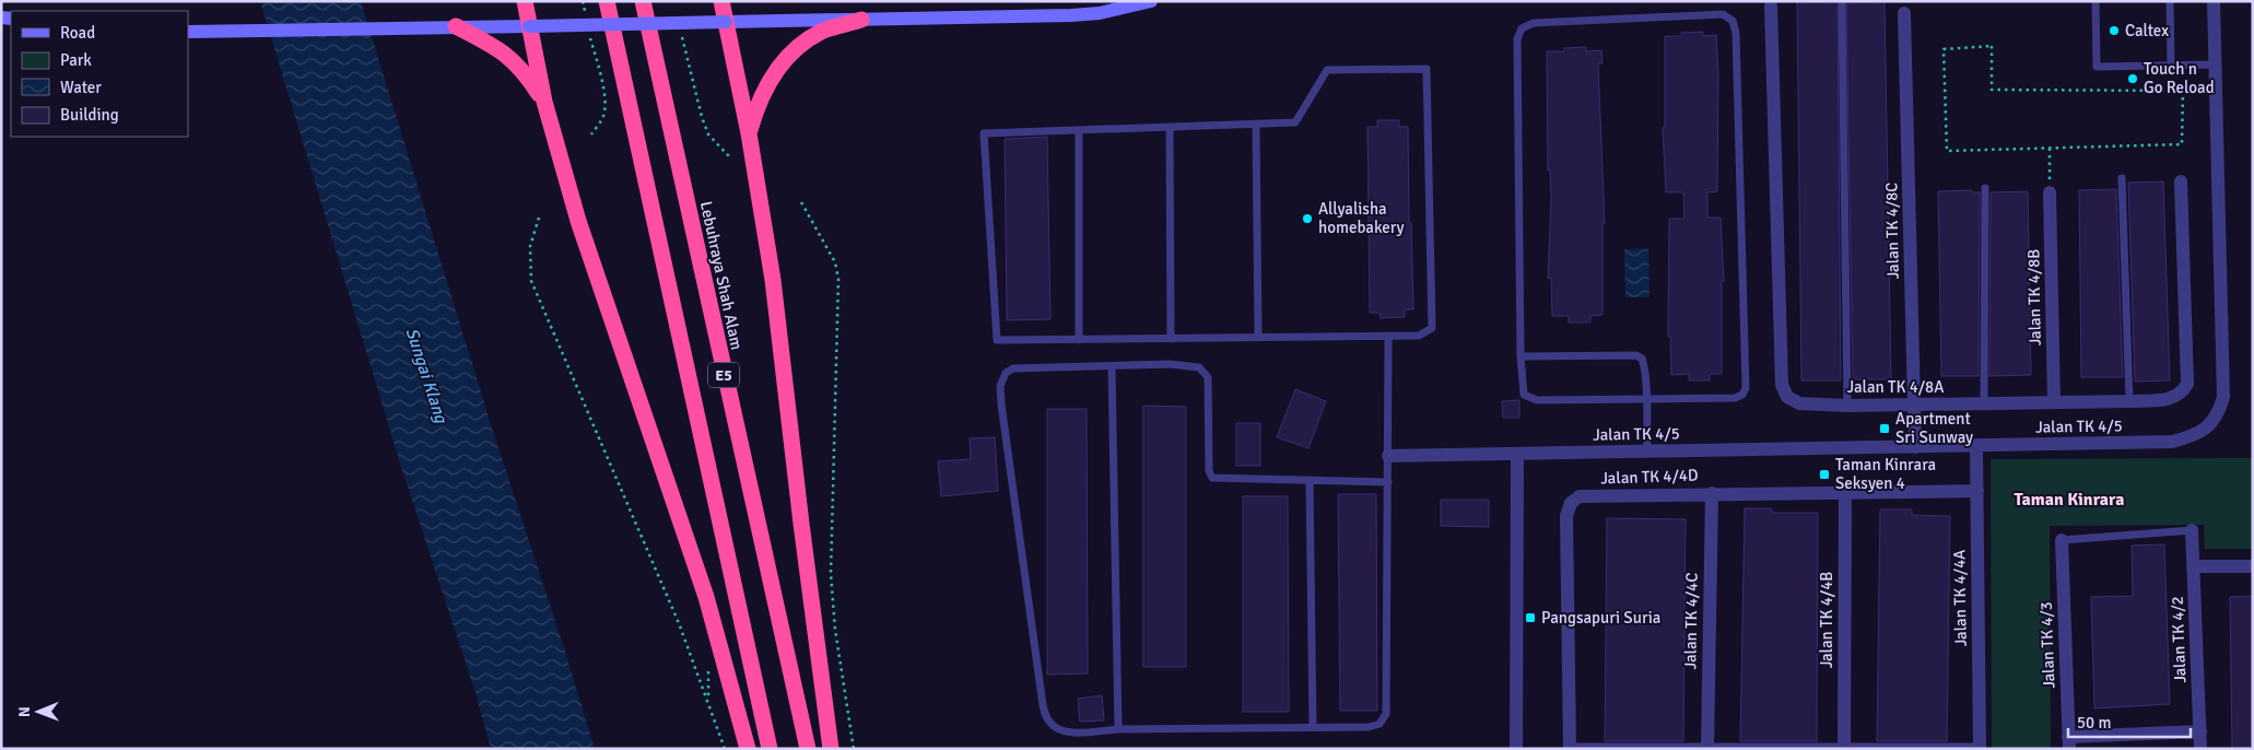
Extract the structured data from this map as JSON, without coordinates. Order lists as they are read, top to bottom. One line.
{"streets":{"highway":["Lebuhraya Shah Alam","E5"],"street":["Jalan TK 4/8C","Jalan TK 4/8B","Jalan TK 4/8A","Jalan TK 4/5","Jalan TK 4/4D","Jalan TK 4/4A","Jalan TK 4/4B","Jalan TK 4/4C","Jalan TK 4/2","Jalan TK 4/3"]},"crossings":[["Jalan TK 4/8C","Jalan TK 4/8A"],["Jalan TK 4/8C","Jalan TK 4/5"],["Jalan TK 4/8B","Jalan TK 4/8A"],["Jalan TK 4/5","Jalan TK 4/4A"],["Jalan TK 4/4D","Jalan TK 4/4A"],["Jalan TK 4/4D","Jalan TK 4/4B"],["Jalan TK 4/4D","Jalan TK 4/4C"]],"districts":["Taman Kinrara"],"water":["Sungai Klang"],"places":{"other":["Caltex","Touch n Go Reload","Allyalisha homebakery"],"transit":["Apartment Sri Sunway","Taman Kinrara Seksyen 4","Pangsapuri Suria"]},"legend":["Road","Park","Water","Building"],"scale_bar":"50 m","north":"left"}
